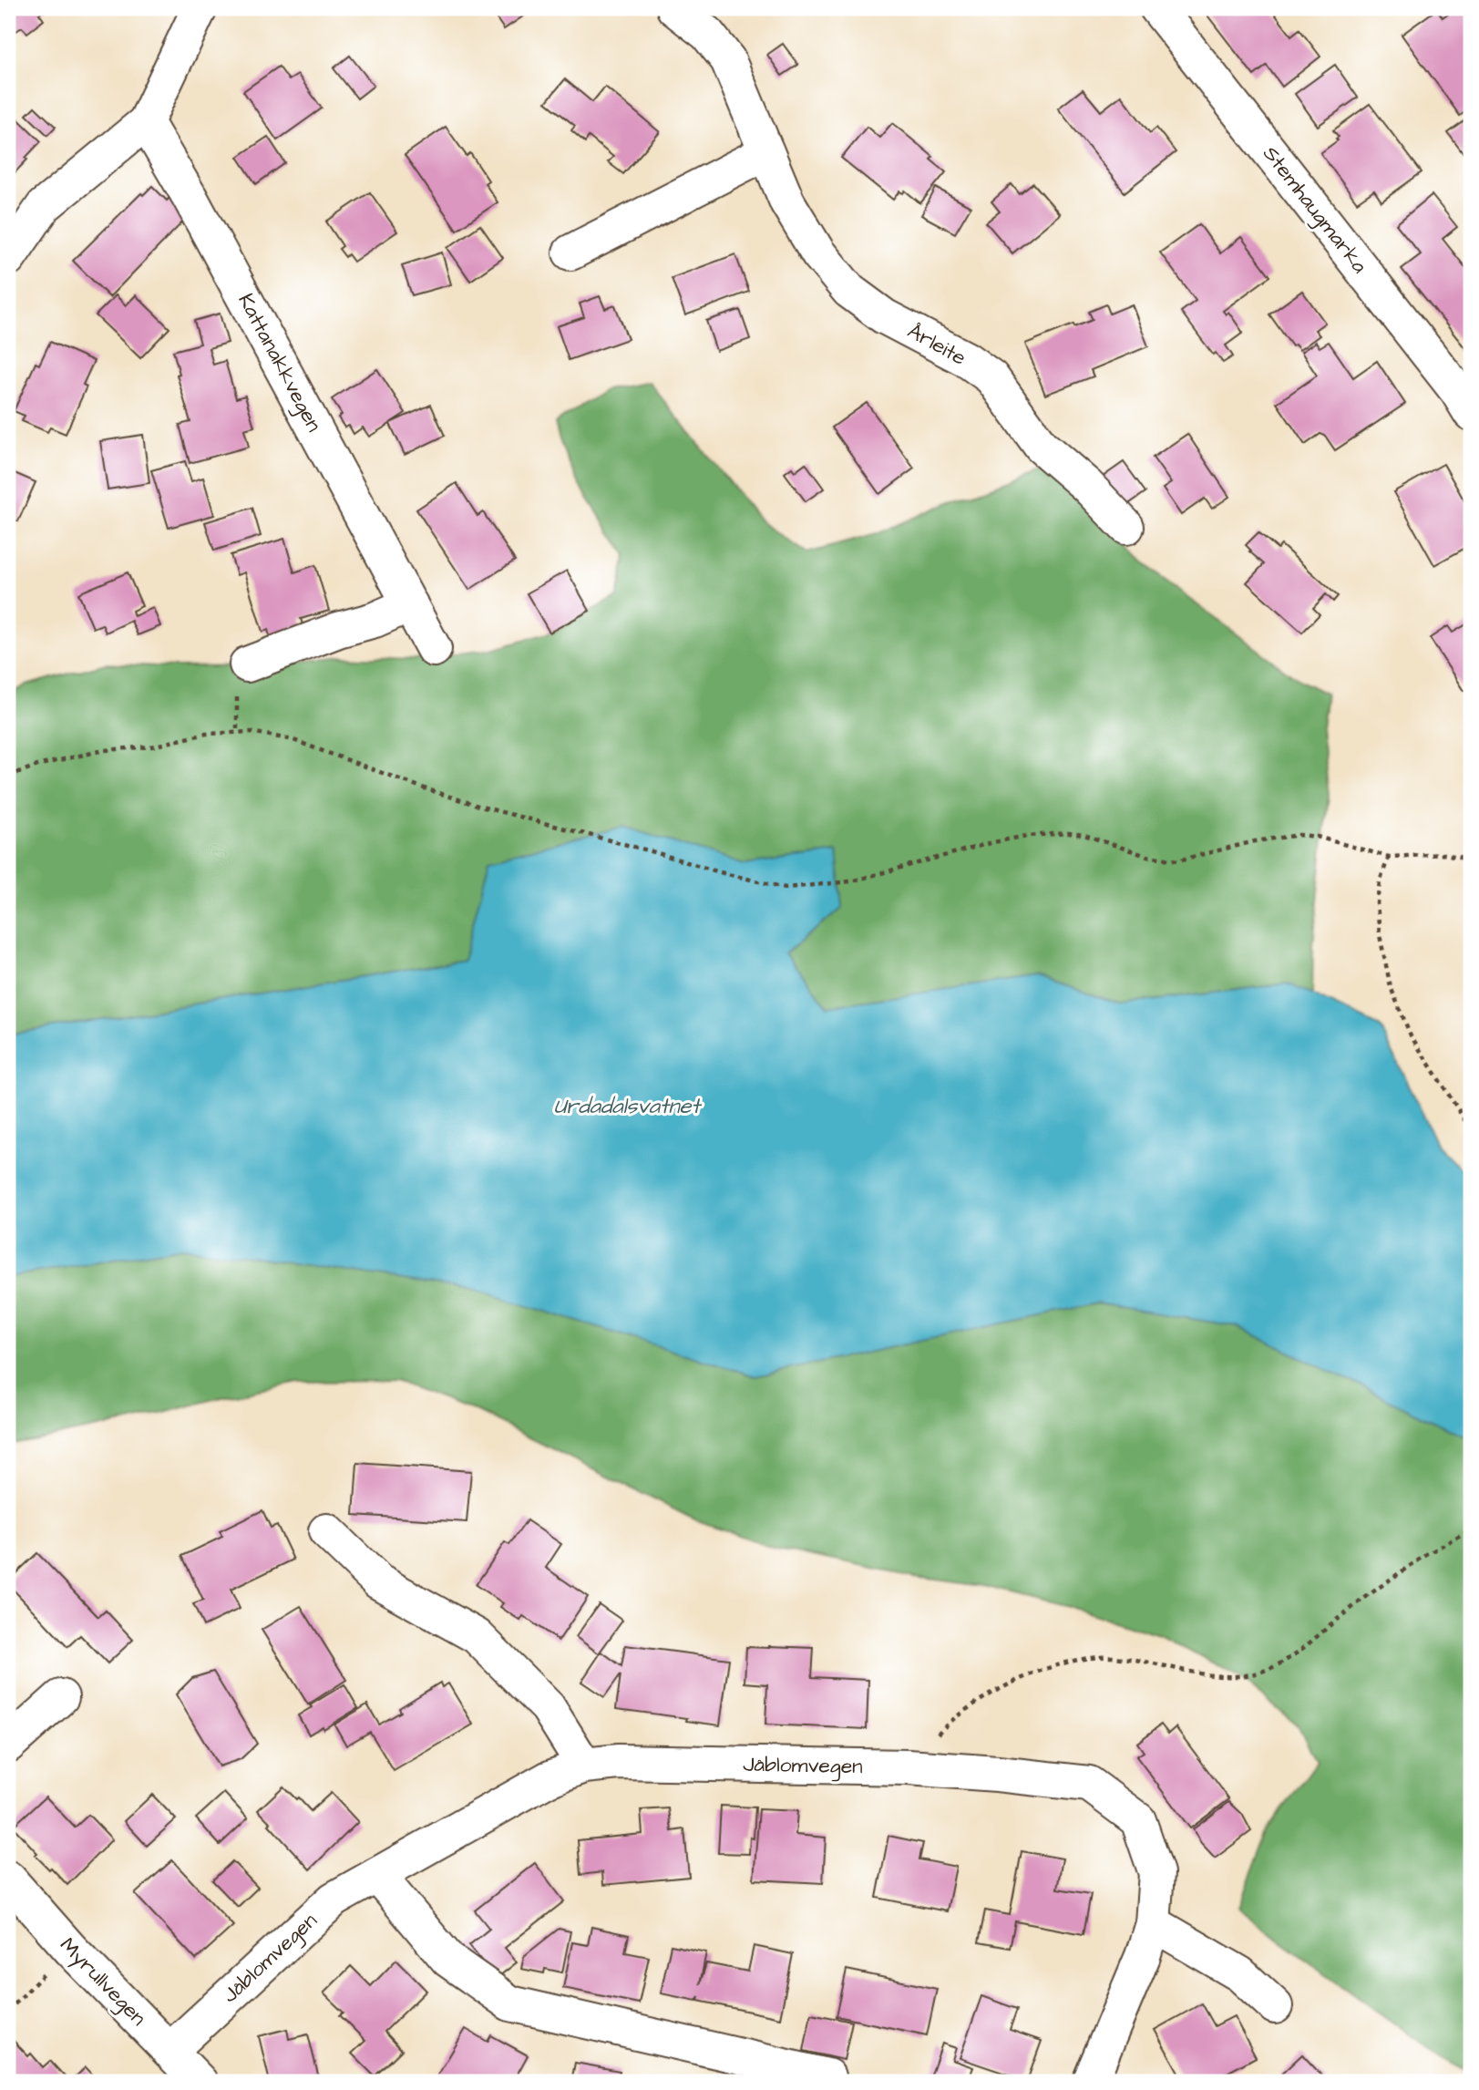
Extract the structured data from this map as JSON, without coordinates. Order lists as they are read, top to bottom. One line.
{"streets":{"street":["Stemhaugmarka","Årleite","Kattanakkvegen","Jåblomvegen","Myrullvegen"]},"crossings":[["Jåblomvegen","Myrullvegen"]],"water":["Urdadalsvatnet"]}
